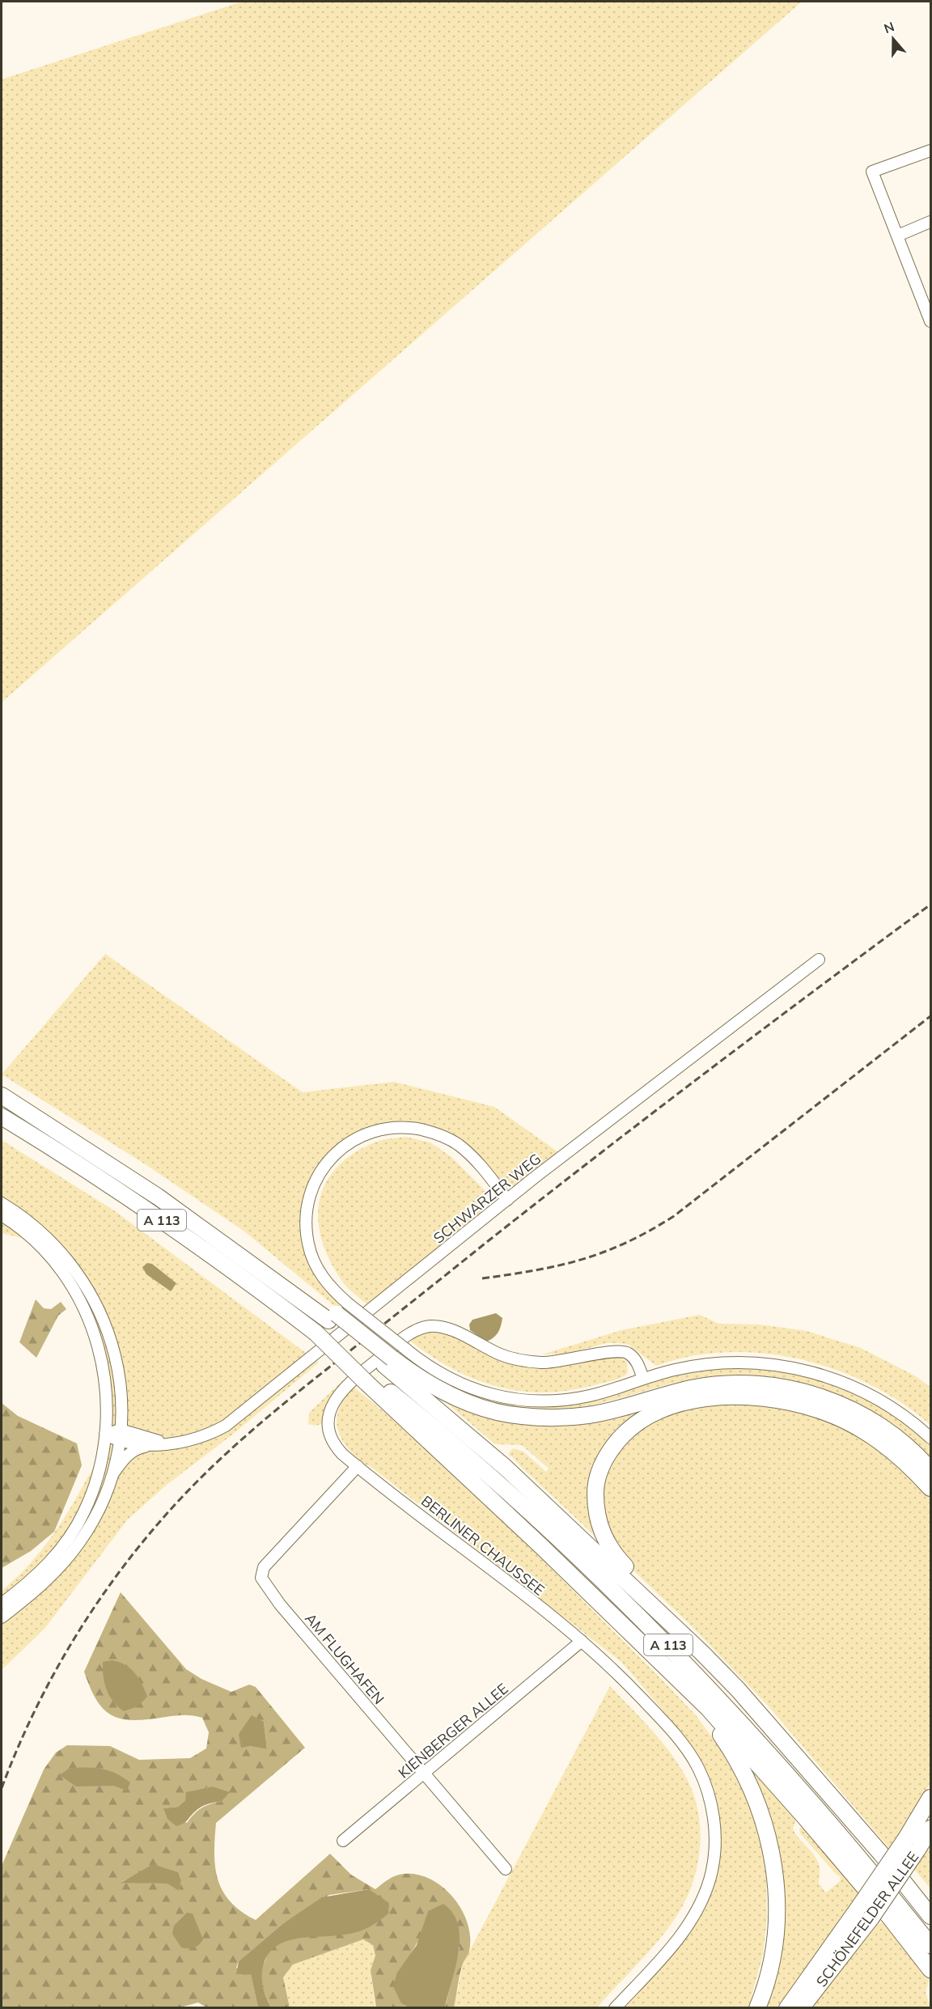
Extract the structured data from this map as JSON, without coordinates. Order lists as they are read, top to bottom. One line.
{"streets":{"highway":["A 113","SCHÖNEFELDER ALLEE"],"street":["SCHWARZER WEG","BERLINER CHAUSSEE","AM FLUGHAFEN","KIENBERGER ALLEE"]},"crossings":[["BERLINER CHAUSSEE","AM FLUGHAFEN"],["BERLINER CHAUSSEE","KIENBERGER ALLEE"],["AM FLUGHAFEN","KIENBERGER ALLEE"]],"north":"top"}
